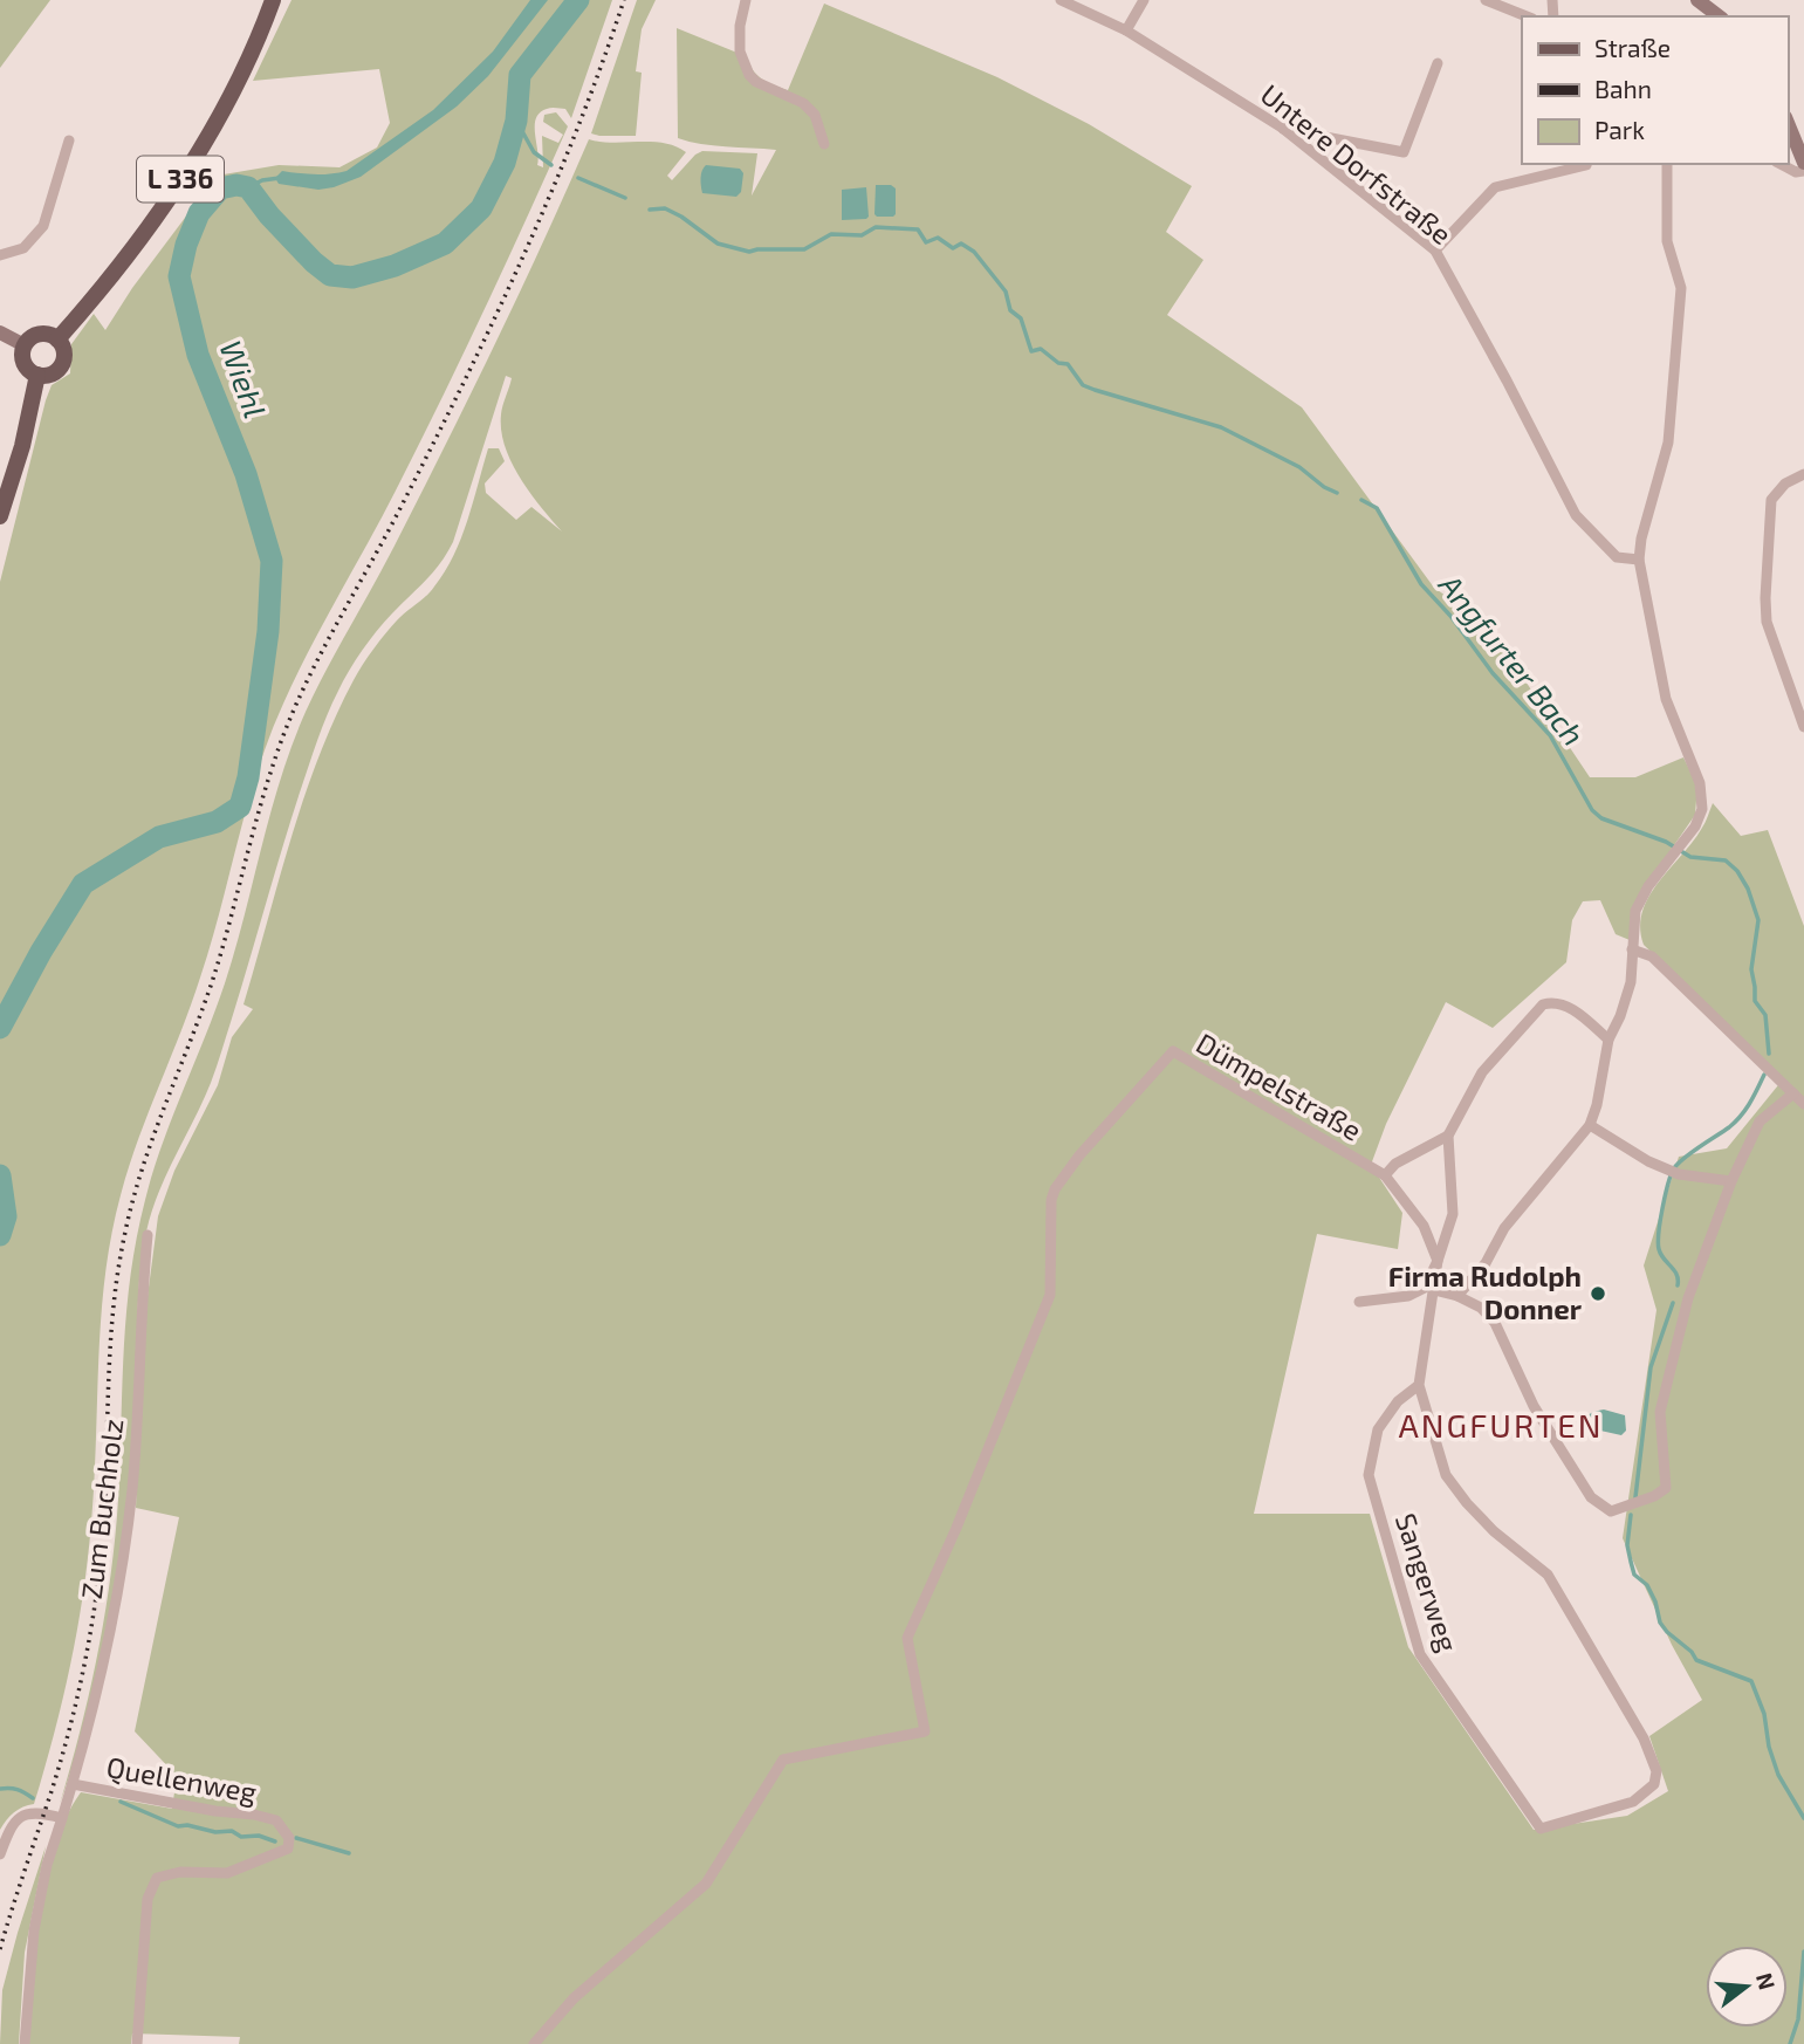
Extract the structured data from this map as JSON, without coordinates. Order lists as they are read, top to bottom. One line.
{"streets":{"main road":["L 336"],"street":["Untere Dorfstraße","Dümpelstraße","Zum Buchholz","Sangerweg","Quellenweg"]},"crossings":[["Zum Buchholz","Quellenweg"]],"districts":["ANGFURTEN"],"water":["Wiehl","Angfurter Bach"],"places":["Firma Rudolph Donner"],"legend":["Straße","Bahn","Park"],"north":"right"}
